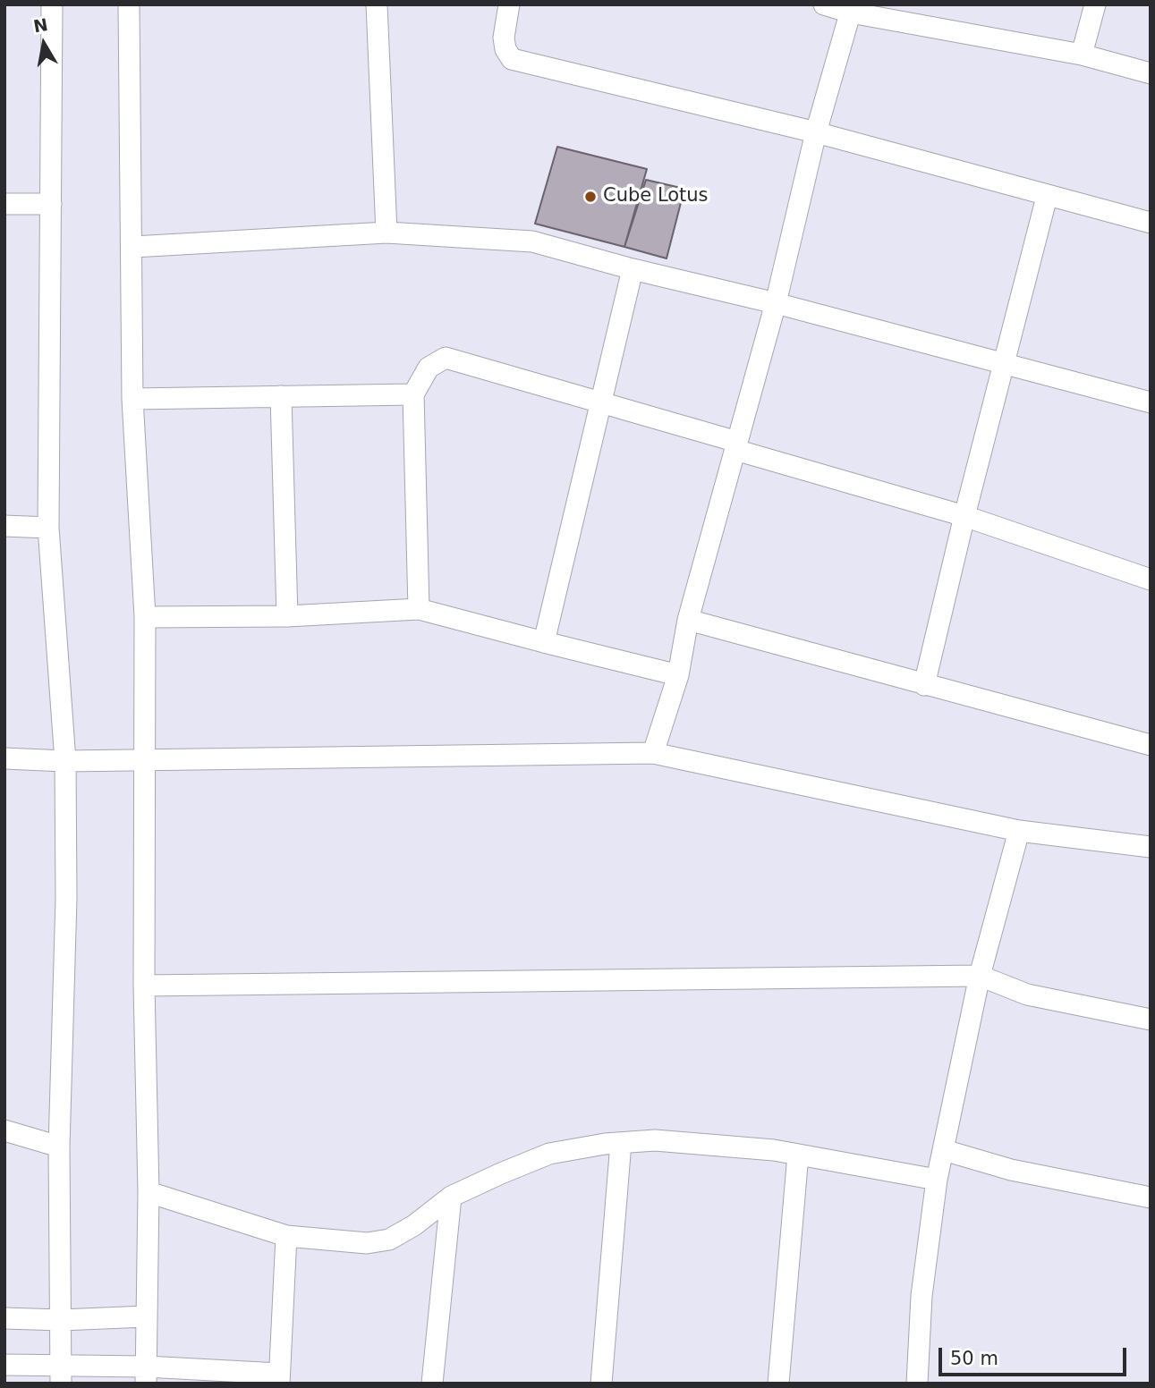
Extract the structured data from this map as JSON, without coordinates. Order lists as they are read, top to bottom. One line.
{"places":["Cube Lotus"],"scale_bar":"50 m","north":"top"}
